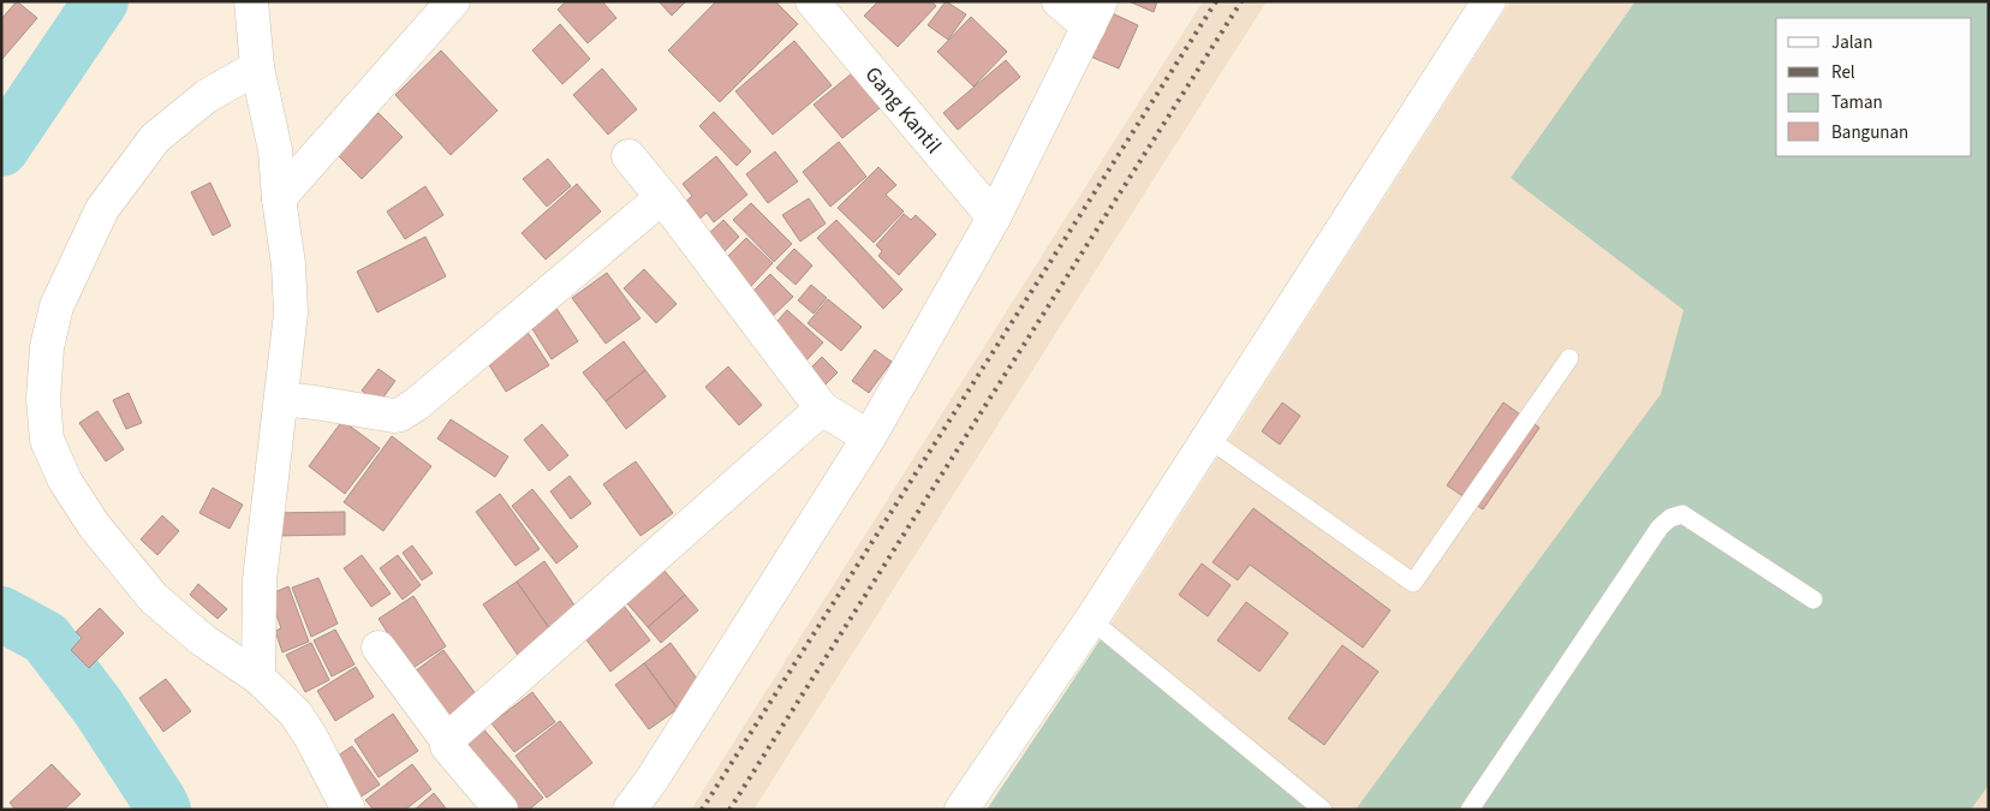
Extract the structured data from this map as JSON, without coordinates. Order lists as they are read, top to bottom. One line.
{"streets":{"street":["Gang Kantil"]},"legend":["Jalan","Rel","Taman","Bangunan"]}
